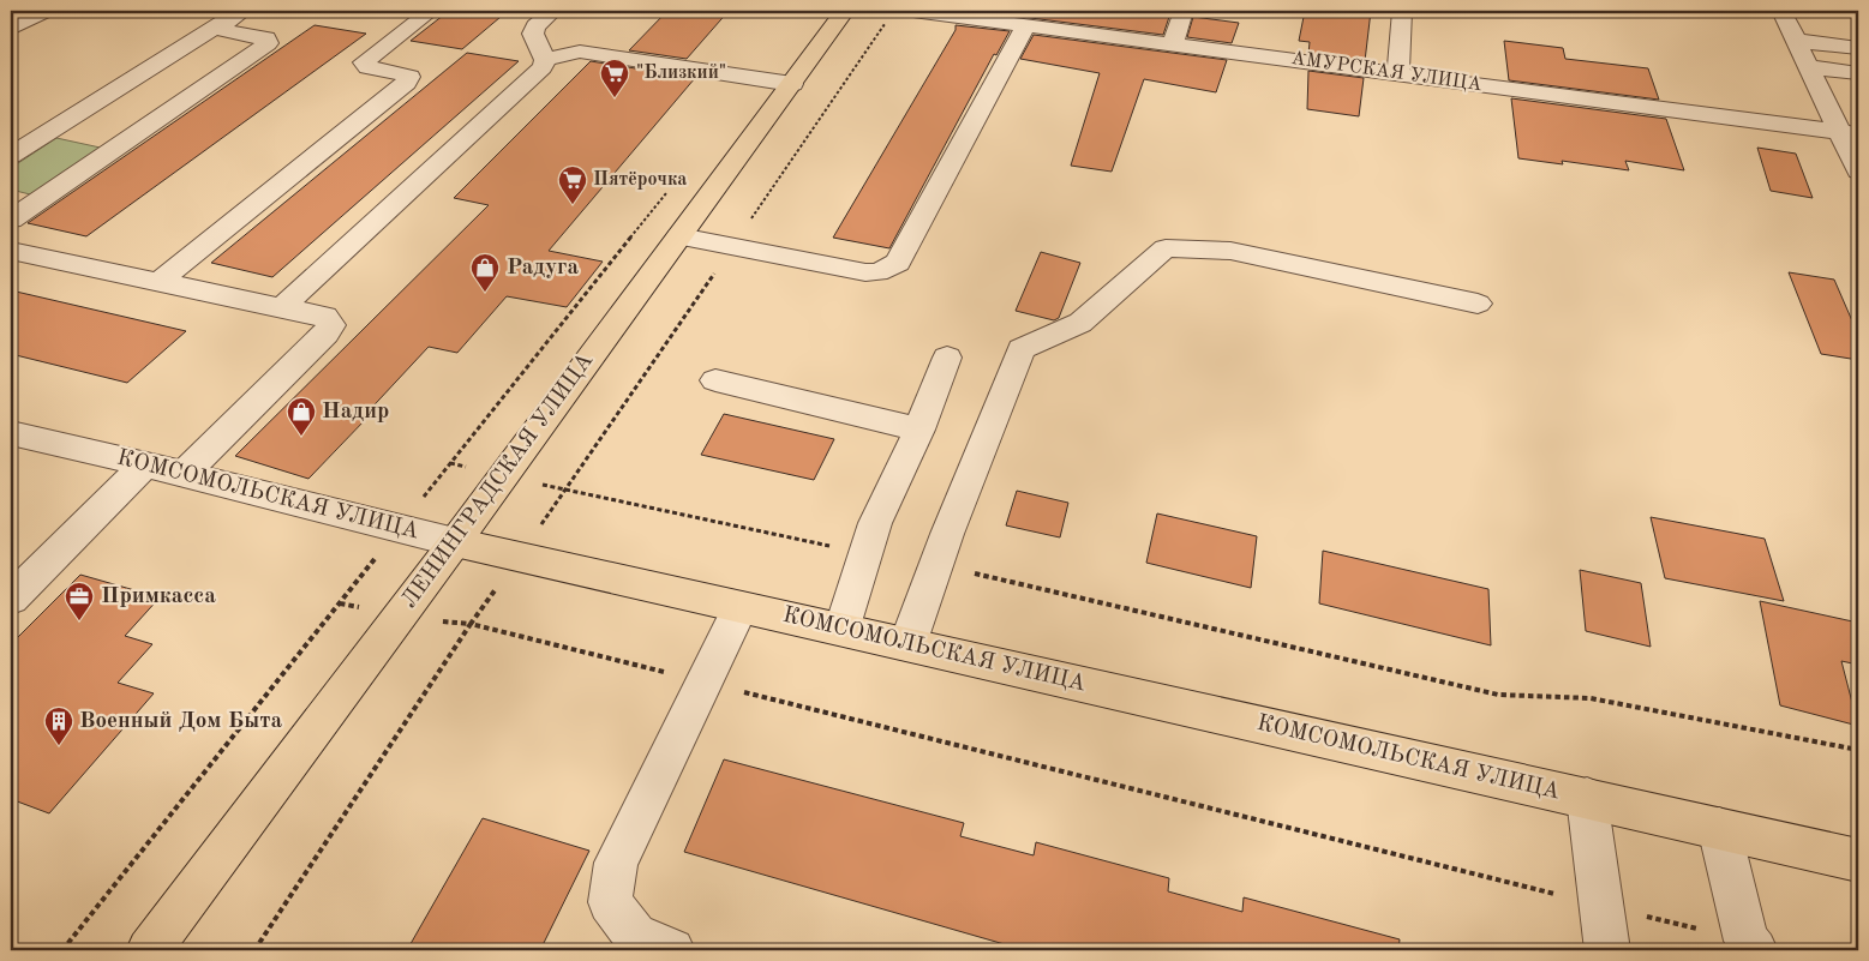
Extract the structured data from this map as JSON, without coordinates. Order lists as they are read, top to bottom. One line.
{"streets":{"main road":["ЛЕНИНГРАДСКАЯ УЛИЦА","КОМСОМОЛЬСКАЯ УЛИЦА"],"street":["АМУРСКАЯ УЛИЦА"]},"crossings":[["ЛЕНИНГРАДСКАЯ УЛИЦА","КОМСОМОЛЬСКАЯ УЛИЦА"]],"places":{"supermarket":["\"Близкий\"","Пятёрочка"],"shop":["Радуга","Надир"],"office":["Примкасса"],"building":["Военный Дом Быта"]}}
